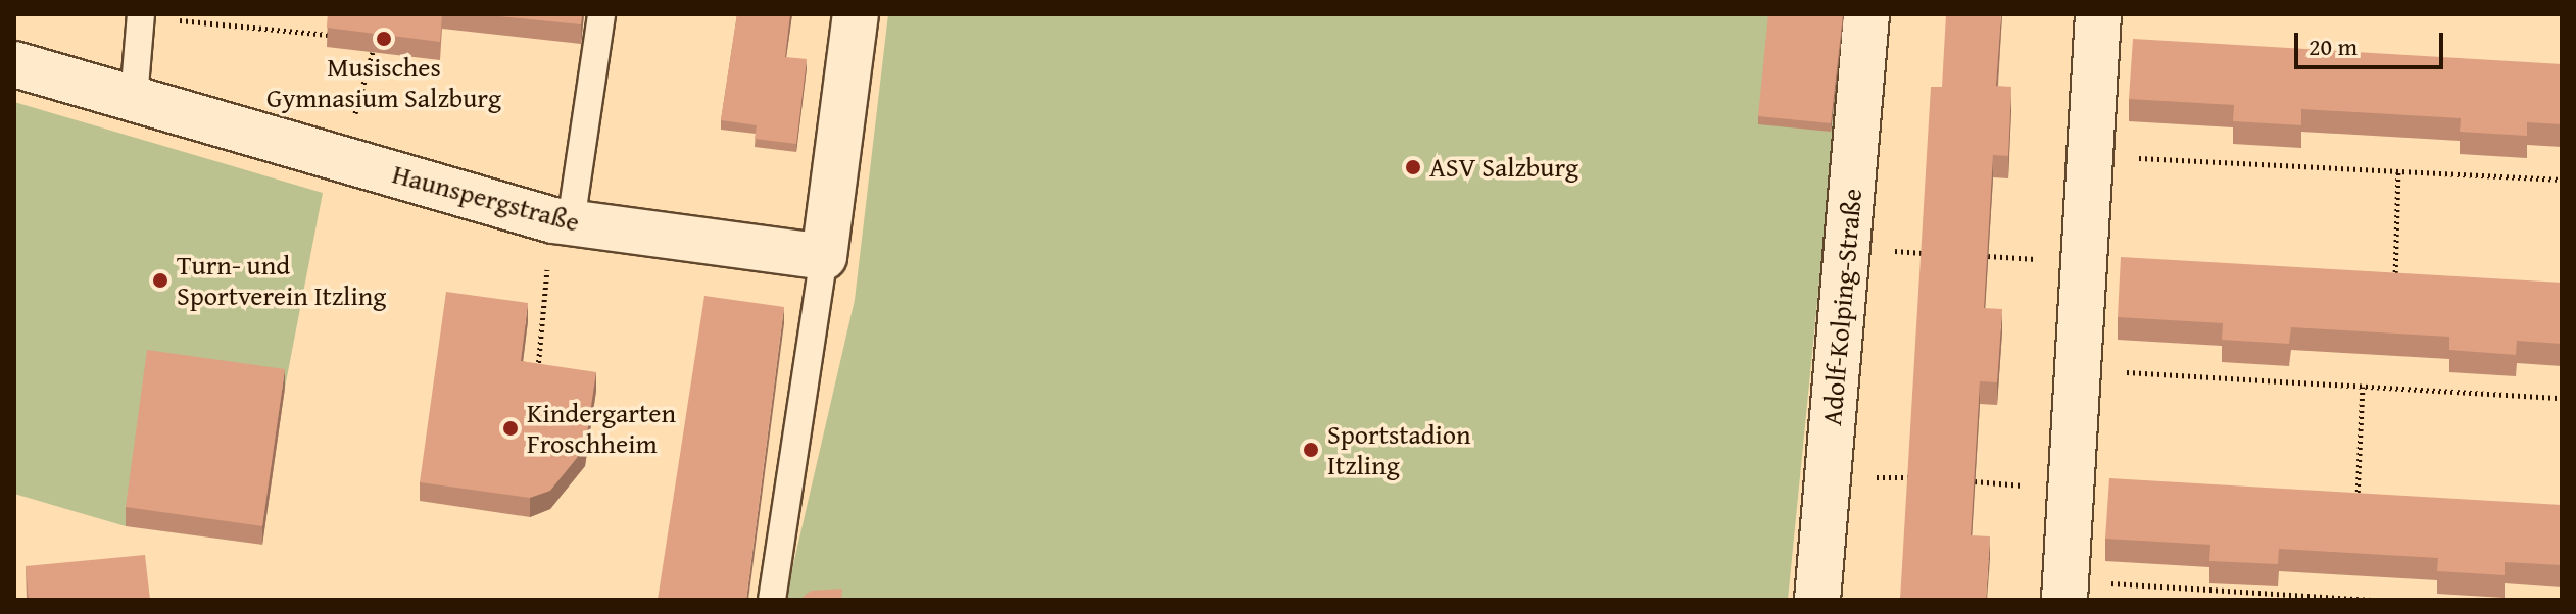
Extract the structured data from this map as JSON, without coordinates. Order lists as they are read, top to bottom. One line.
{"streets":{"street":["Haunspergstraße","Adolf-Kolping-Straße"]},"places":["Musisches Gymnasium Salzburg","ASV Salzburg","Turn- und Sportverein Itzling","Kindergarten Froschheim","Sportstadion Itzling"],"scale_bar":"20 m"}
